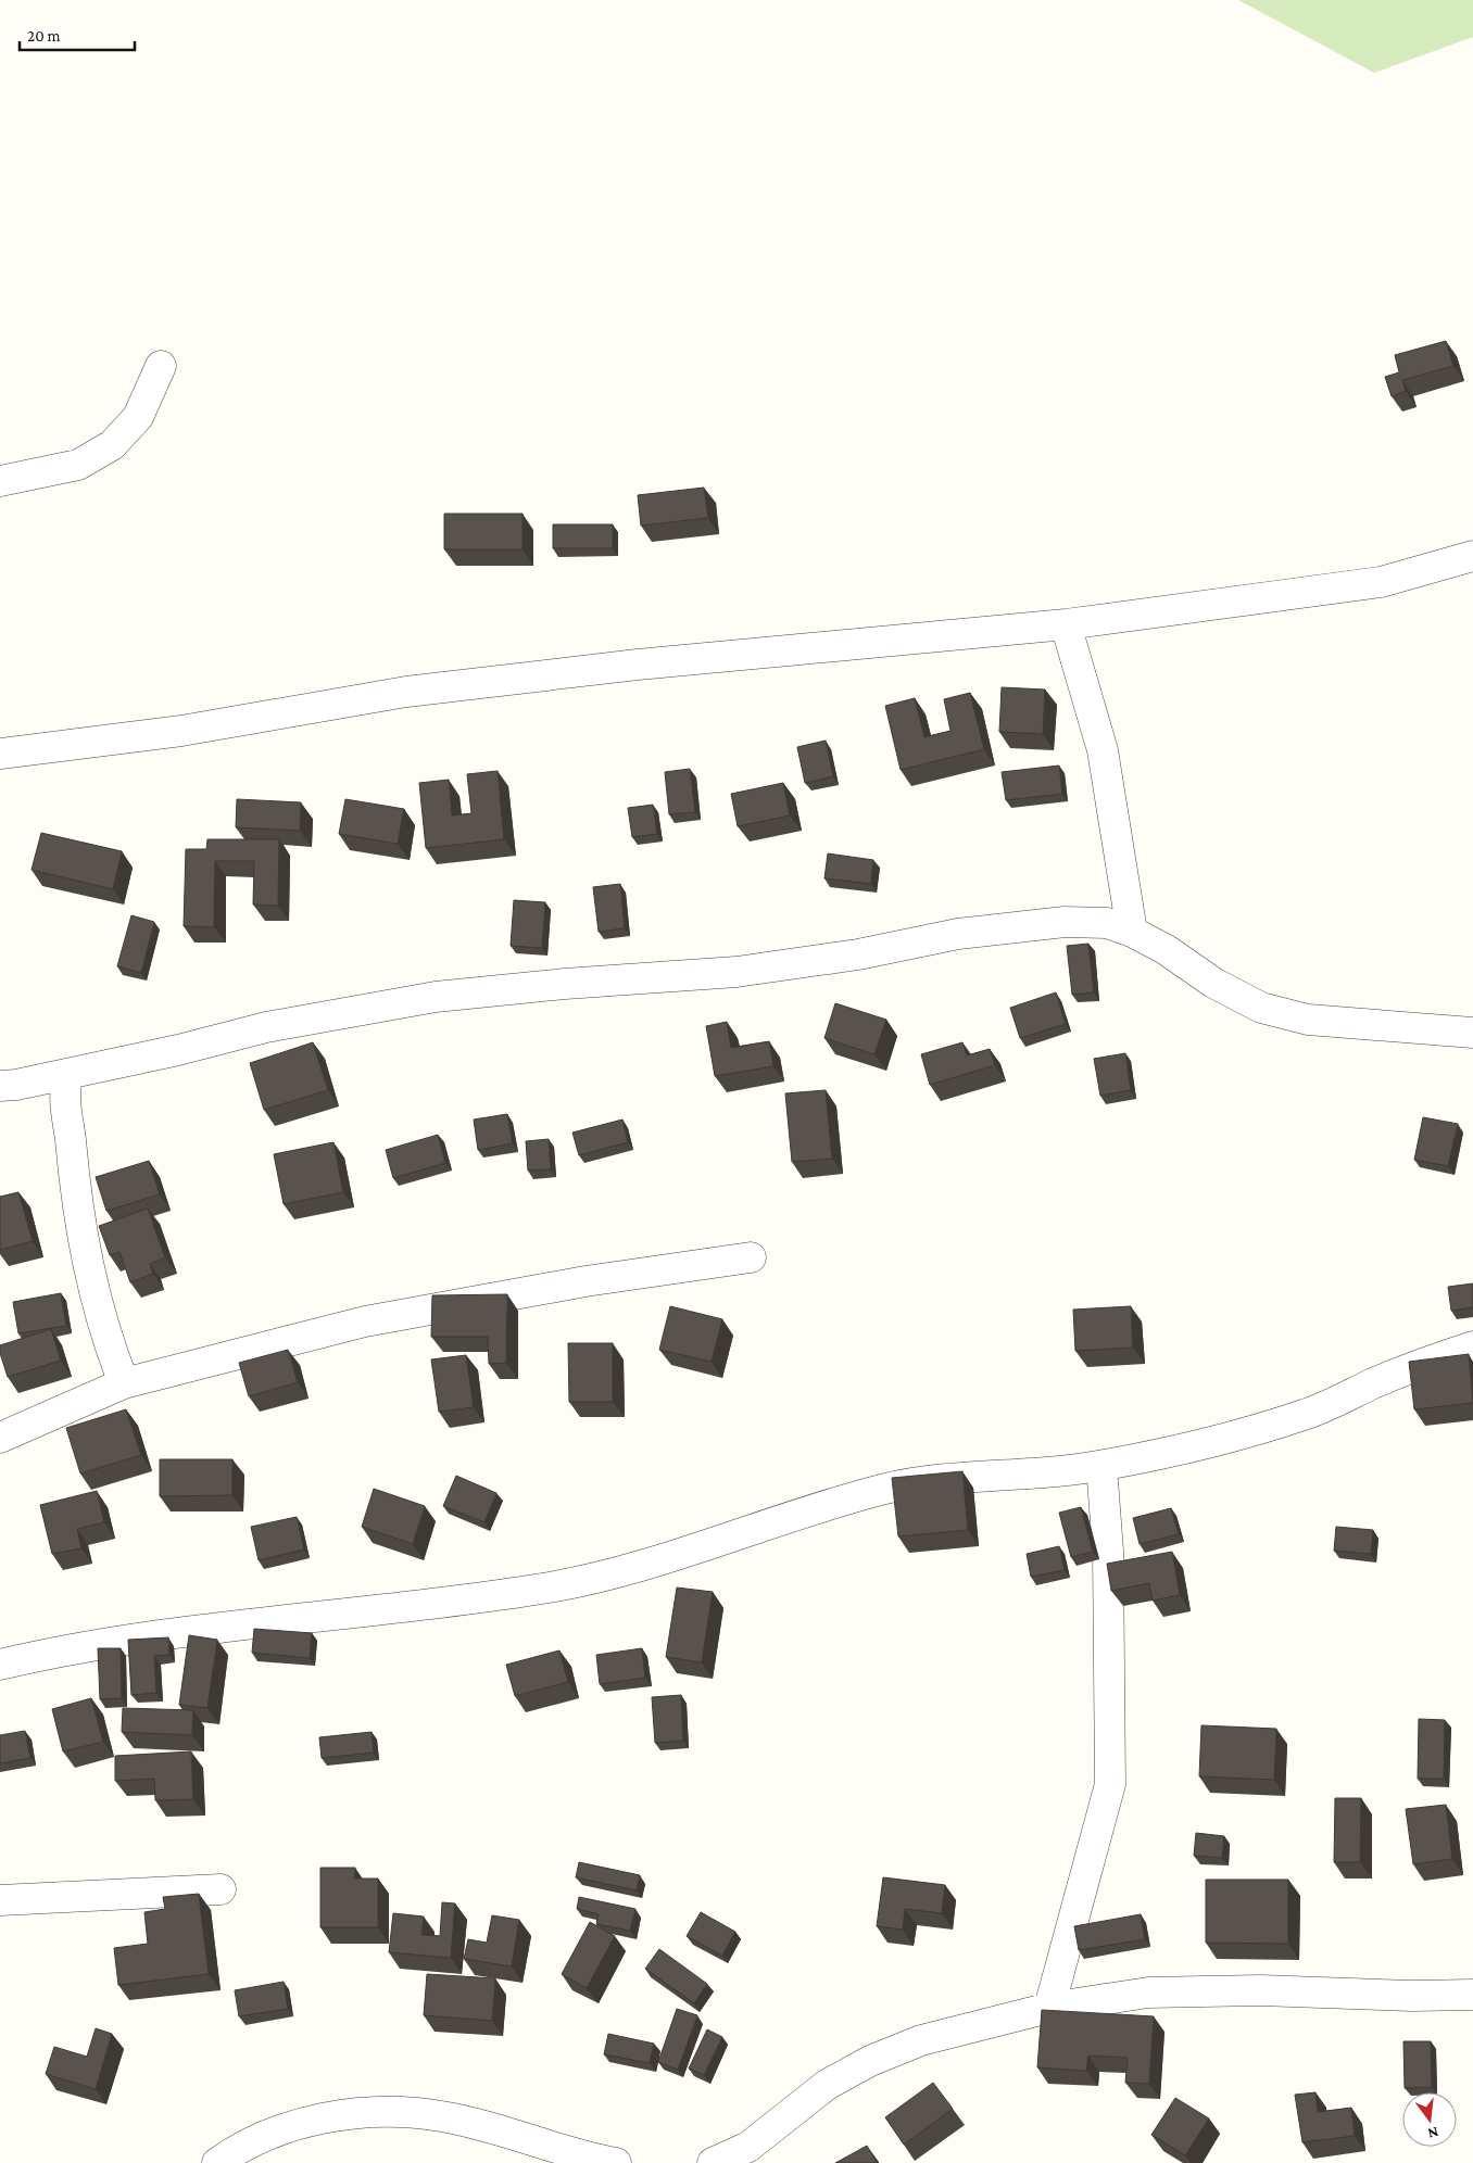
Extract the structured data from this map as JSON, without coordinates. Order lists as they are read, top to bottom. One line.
{"scale_bar":"20 m","north":"bottom"}
